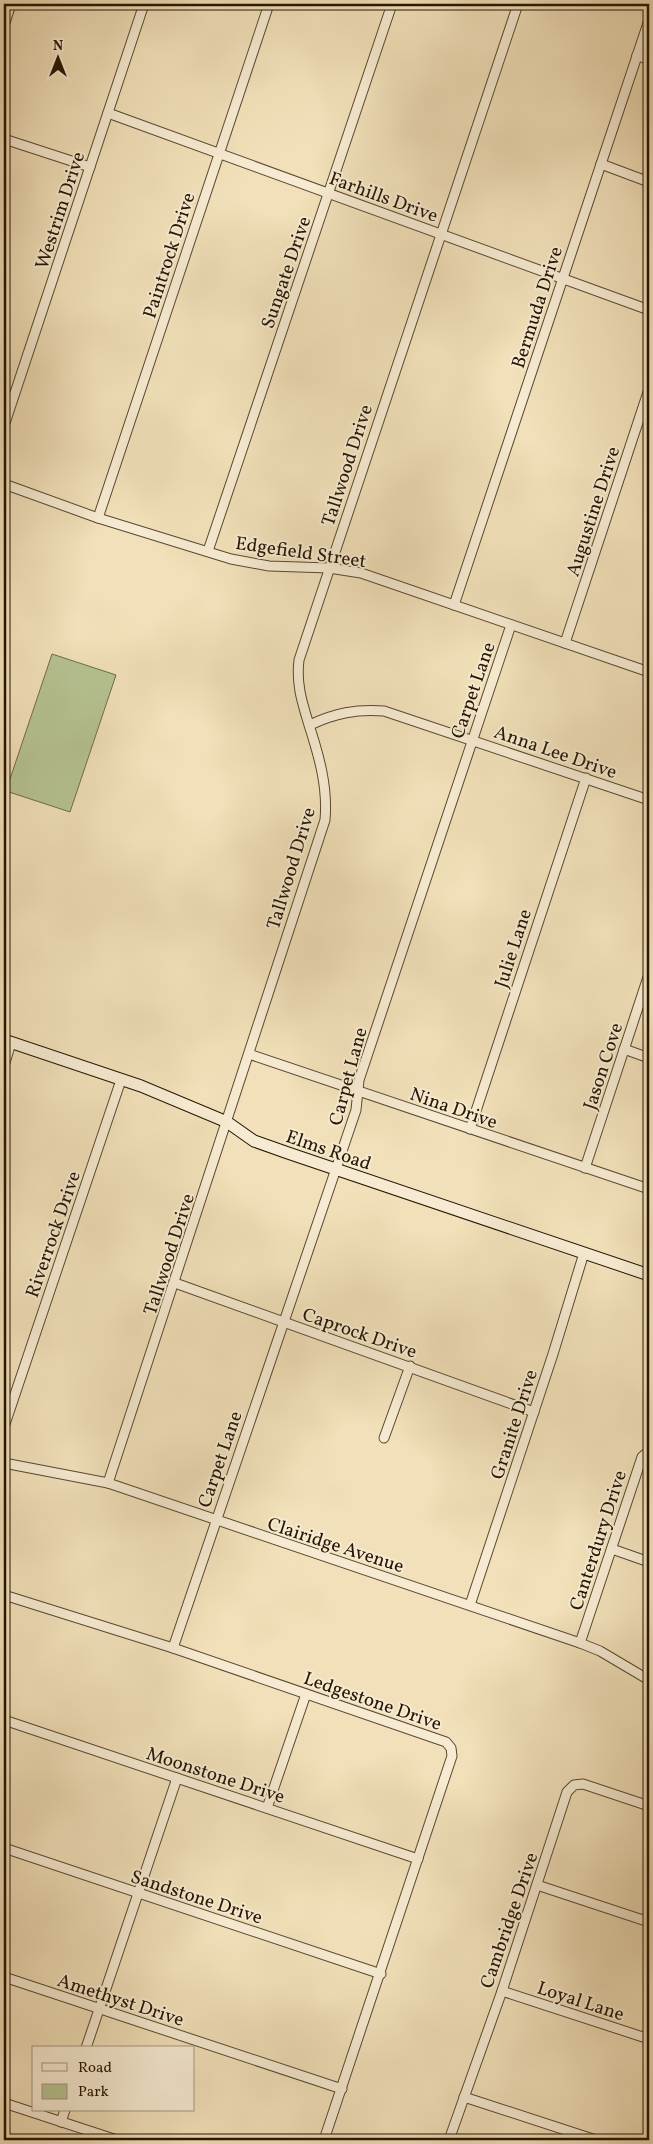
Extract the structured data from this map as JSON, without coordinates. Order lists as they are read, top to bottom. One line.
{"streets":{"main road":["Elms Road"],"street":["Farhills Drive","Westrim Drive","Paintrock Drive","Sungate Drive","Bermuda Drive","Tallwood Drive","Augustine Drive","Edgefield Street","Carpet Lane","Anna Lee Drive","Julie Lane","Jason Cove","Nina Drive","Riverrock Drive","Caprock Drive","Granite Drive","Canterdury Drive","Clairidge Avenue","Ledgestone Drive","Moonstone Drive","Sandstone Drive","Cambridge Drive","Amethyst Drive","Loyal Lane"]},"crossings":[["Farhills Drive","Westrim Drive"],["Farhills Drive","Paintrock Drive"],["Farhills Drive","Sungate Drive"],["Farhills Drive","Bermuda Drive"],["Farhills Drive","Tallwood Drive"],["Paintrock Drive","Edgefield Street"],["Sungate Drive","Edgefield Street"],["Bermuda Drive","Edgefield Street"],["Tallwood Drive","Edgefield Street"],["Tallwood Drive","Anna Lee Drive"],["Tallwood Drive","Nina Drive"],["Tallwood Drive","Elms Road"],["Tallwood Drive","Caprock Drive"],["Tallwood Drive","Clairidge Avenue"],["Augustine Drive","Edgefield Street"],["Edgefield Street","Carpet Lane"],["Carpet Lane","Anna Lee Drive"],["Carpet Lane","Nina Drive"],["Carpet Lane","Elms Road"],["Carpet Lane","Caprock Drive"],["Carpet Lane","Clairidge Avenue"],["Carpet Lane","Ledgestone Drive"],["Anna Lee Drive","Julie Lane"],["Julie Lane","Nina Drive"],["Jason Cove","Nina Drive"],["Elms Road","Riverrock Drive"],["Elms Road","Granite Drive"],["Caprock Drive","Granite Drive"],["Granite Drive","Clairidge Avenue"],["Canterdury Drive","Clairidge Avenue"],["Ledgestone Drive","Moonstone Drive"],["Ledgestone Drive","Sandstone Drive"],["Ledgestone Drive","Amethyst Drive"],["Cambridge Drive","Loyal Lane"]],"legend":["Road","Park"],"north":"top"}
